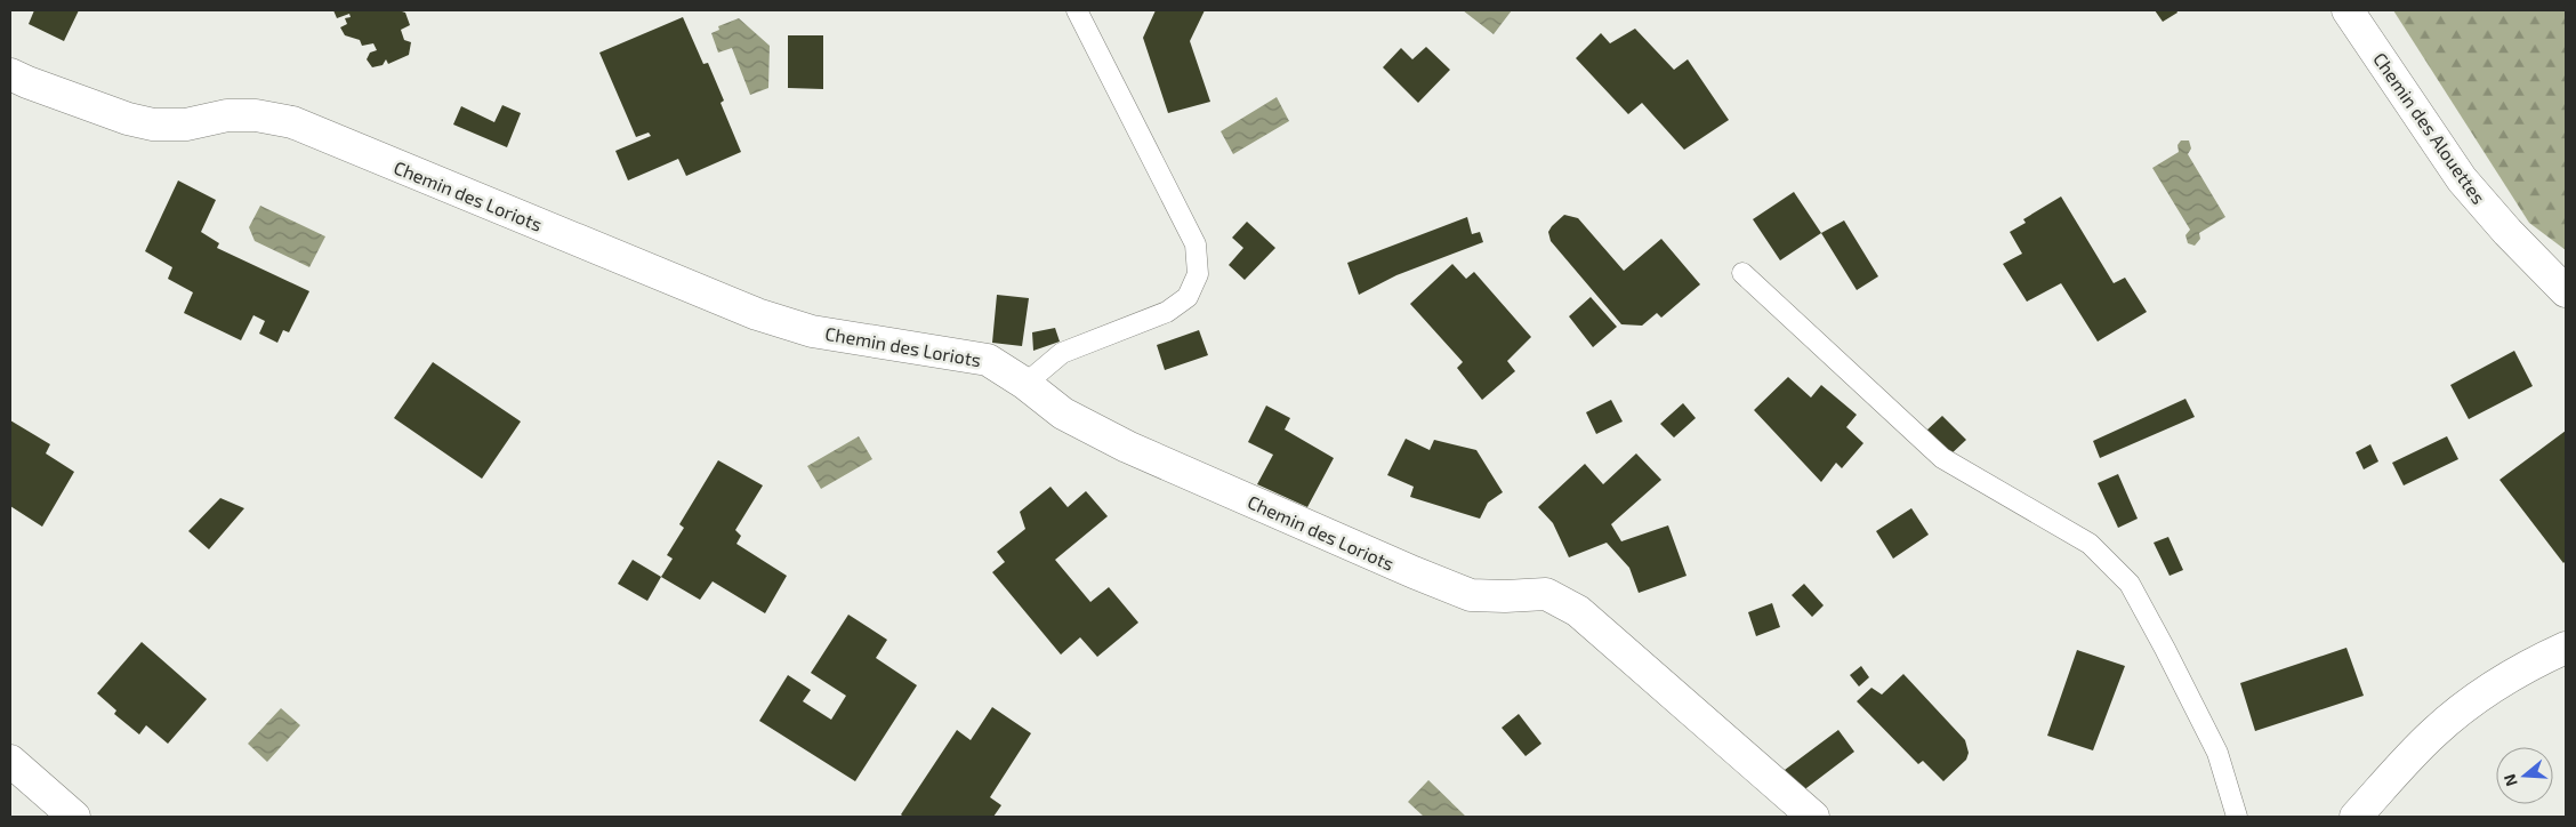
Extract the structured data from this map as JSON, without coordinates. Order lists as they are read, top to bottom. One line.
{"streets":{"street":["Chemin des Alouettes","Chemin des Loriots"]},"north":"left"}
